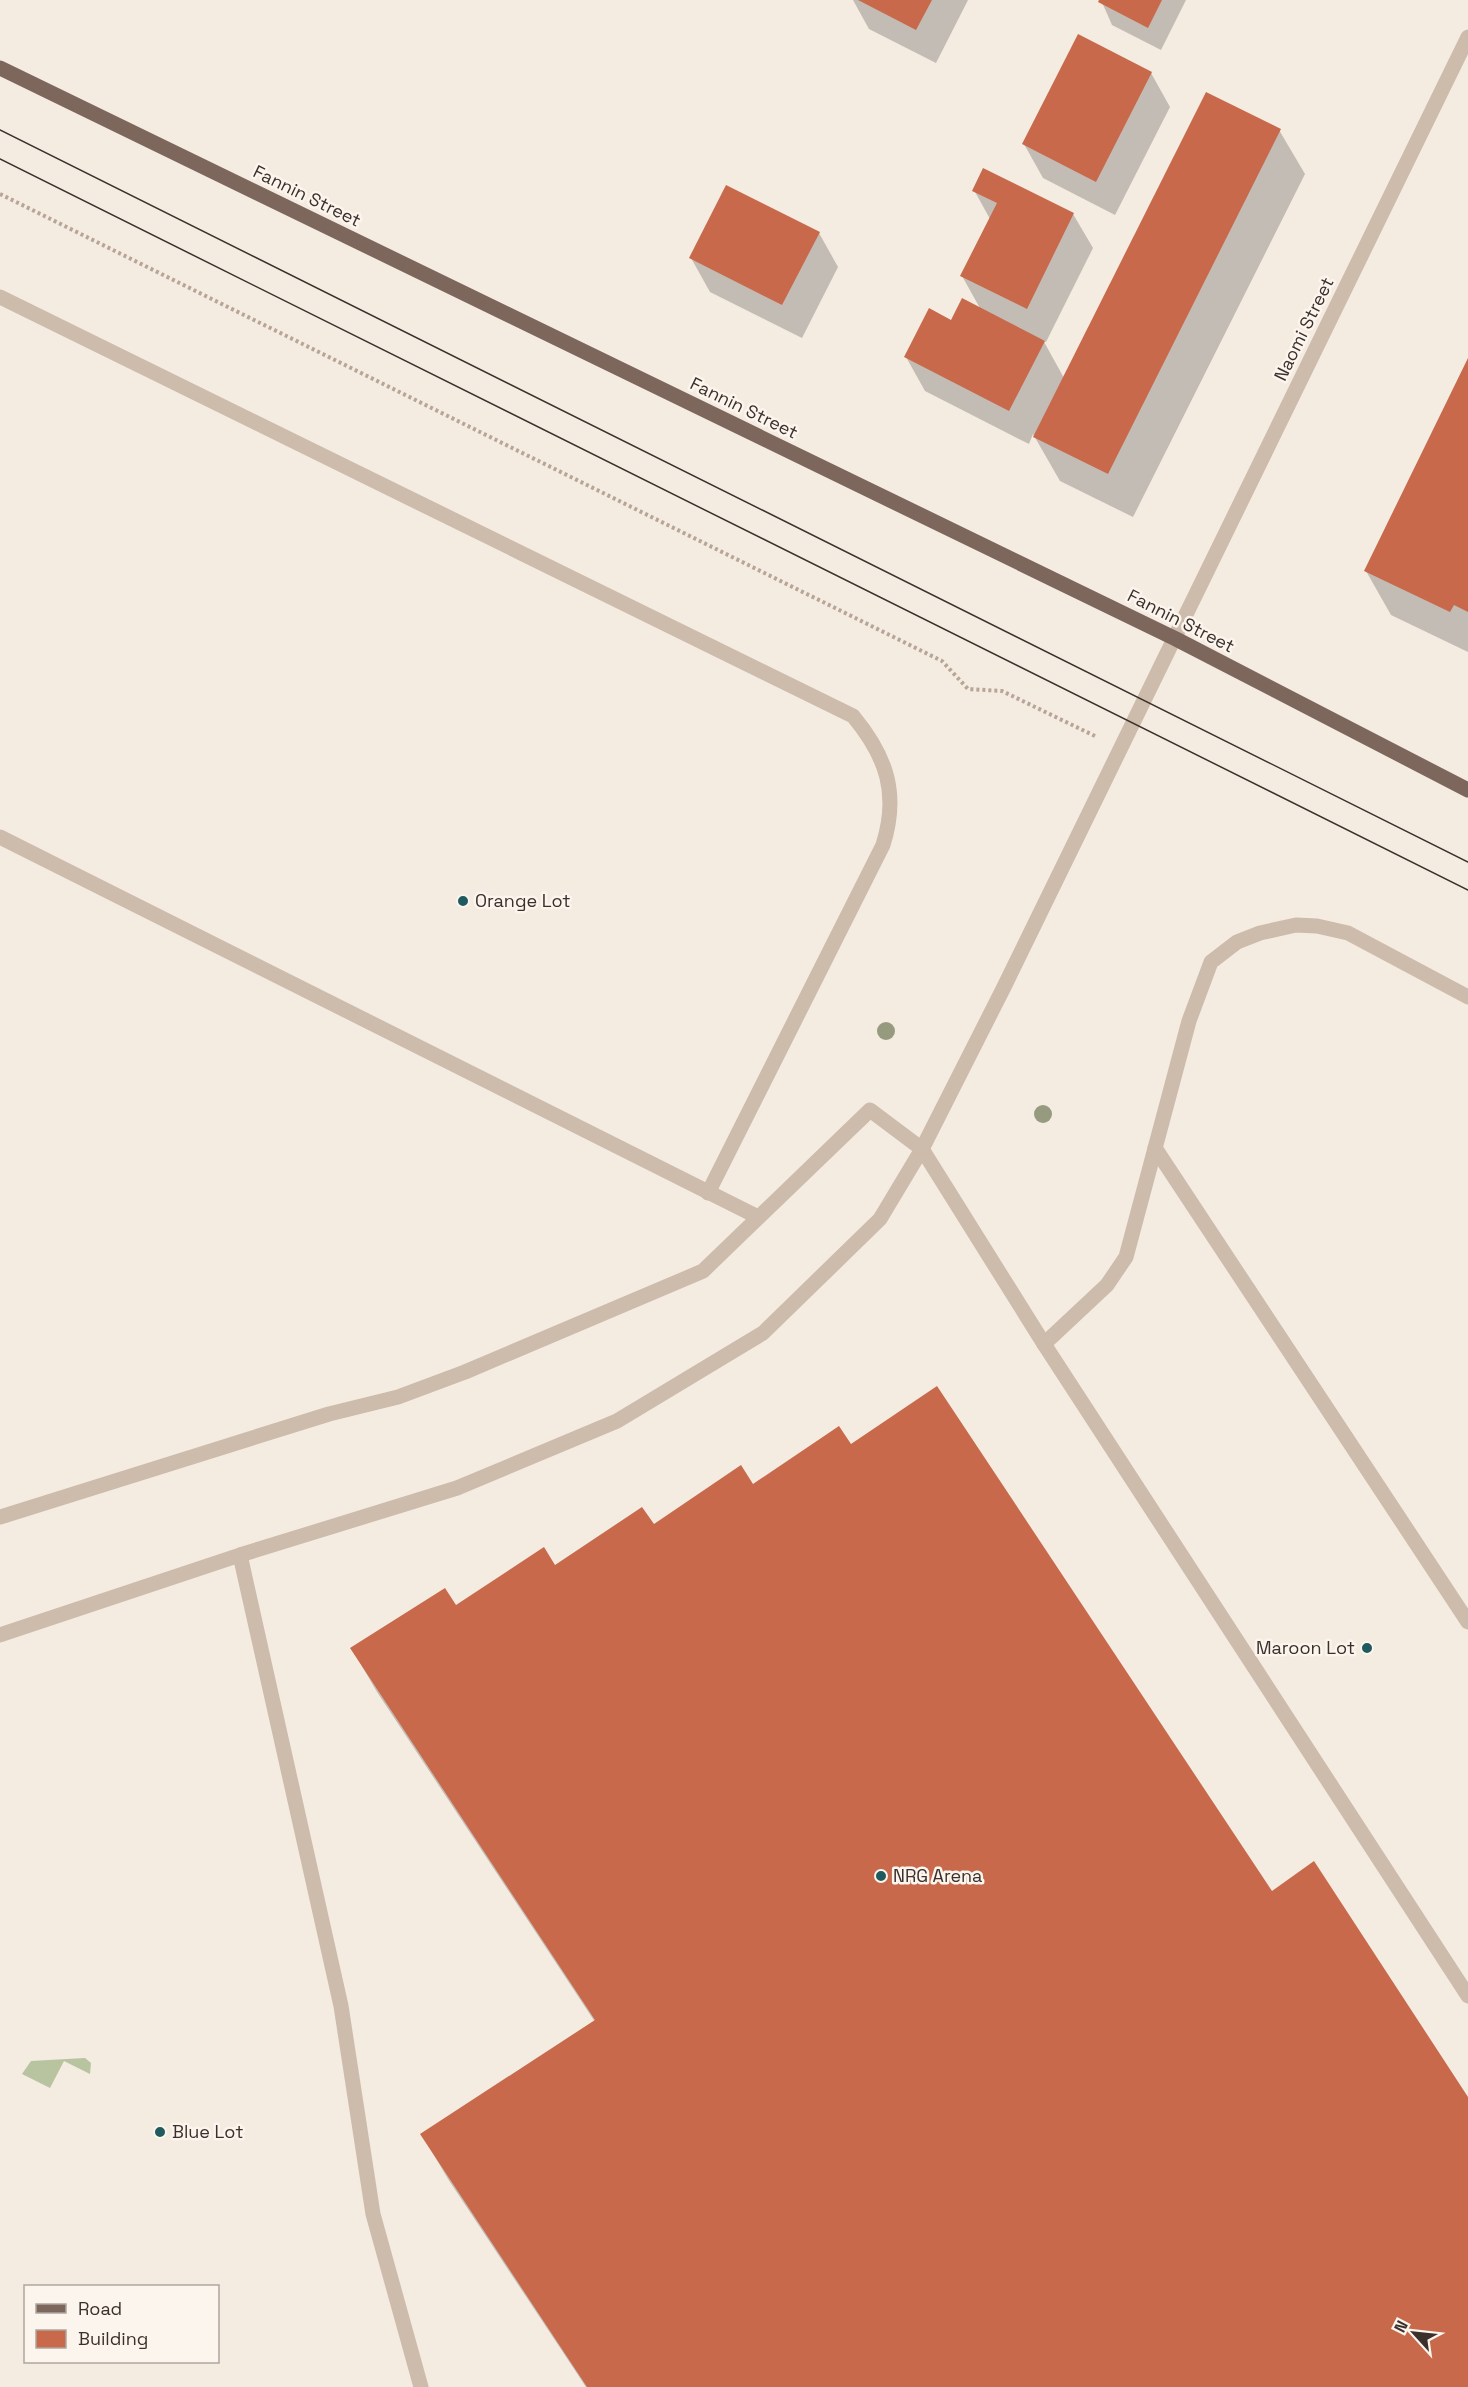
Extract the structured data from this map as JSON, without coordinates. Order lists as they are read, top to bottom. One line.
{"streets":{"main road":["Fannin Street"],"street":["Naomi Street"]},"crossings":[["Fannin Street","Naomi Street"]],"places":["Orange Lot","Maroon Lot","NRG Arena","Blue Lot"],"legend":["Road","Building"],"north":"top left"}
